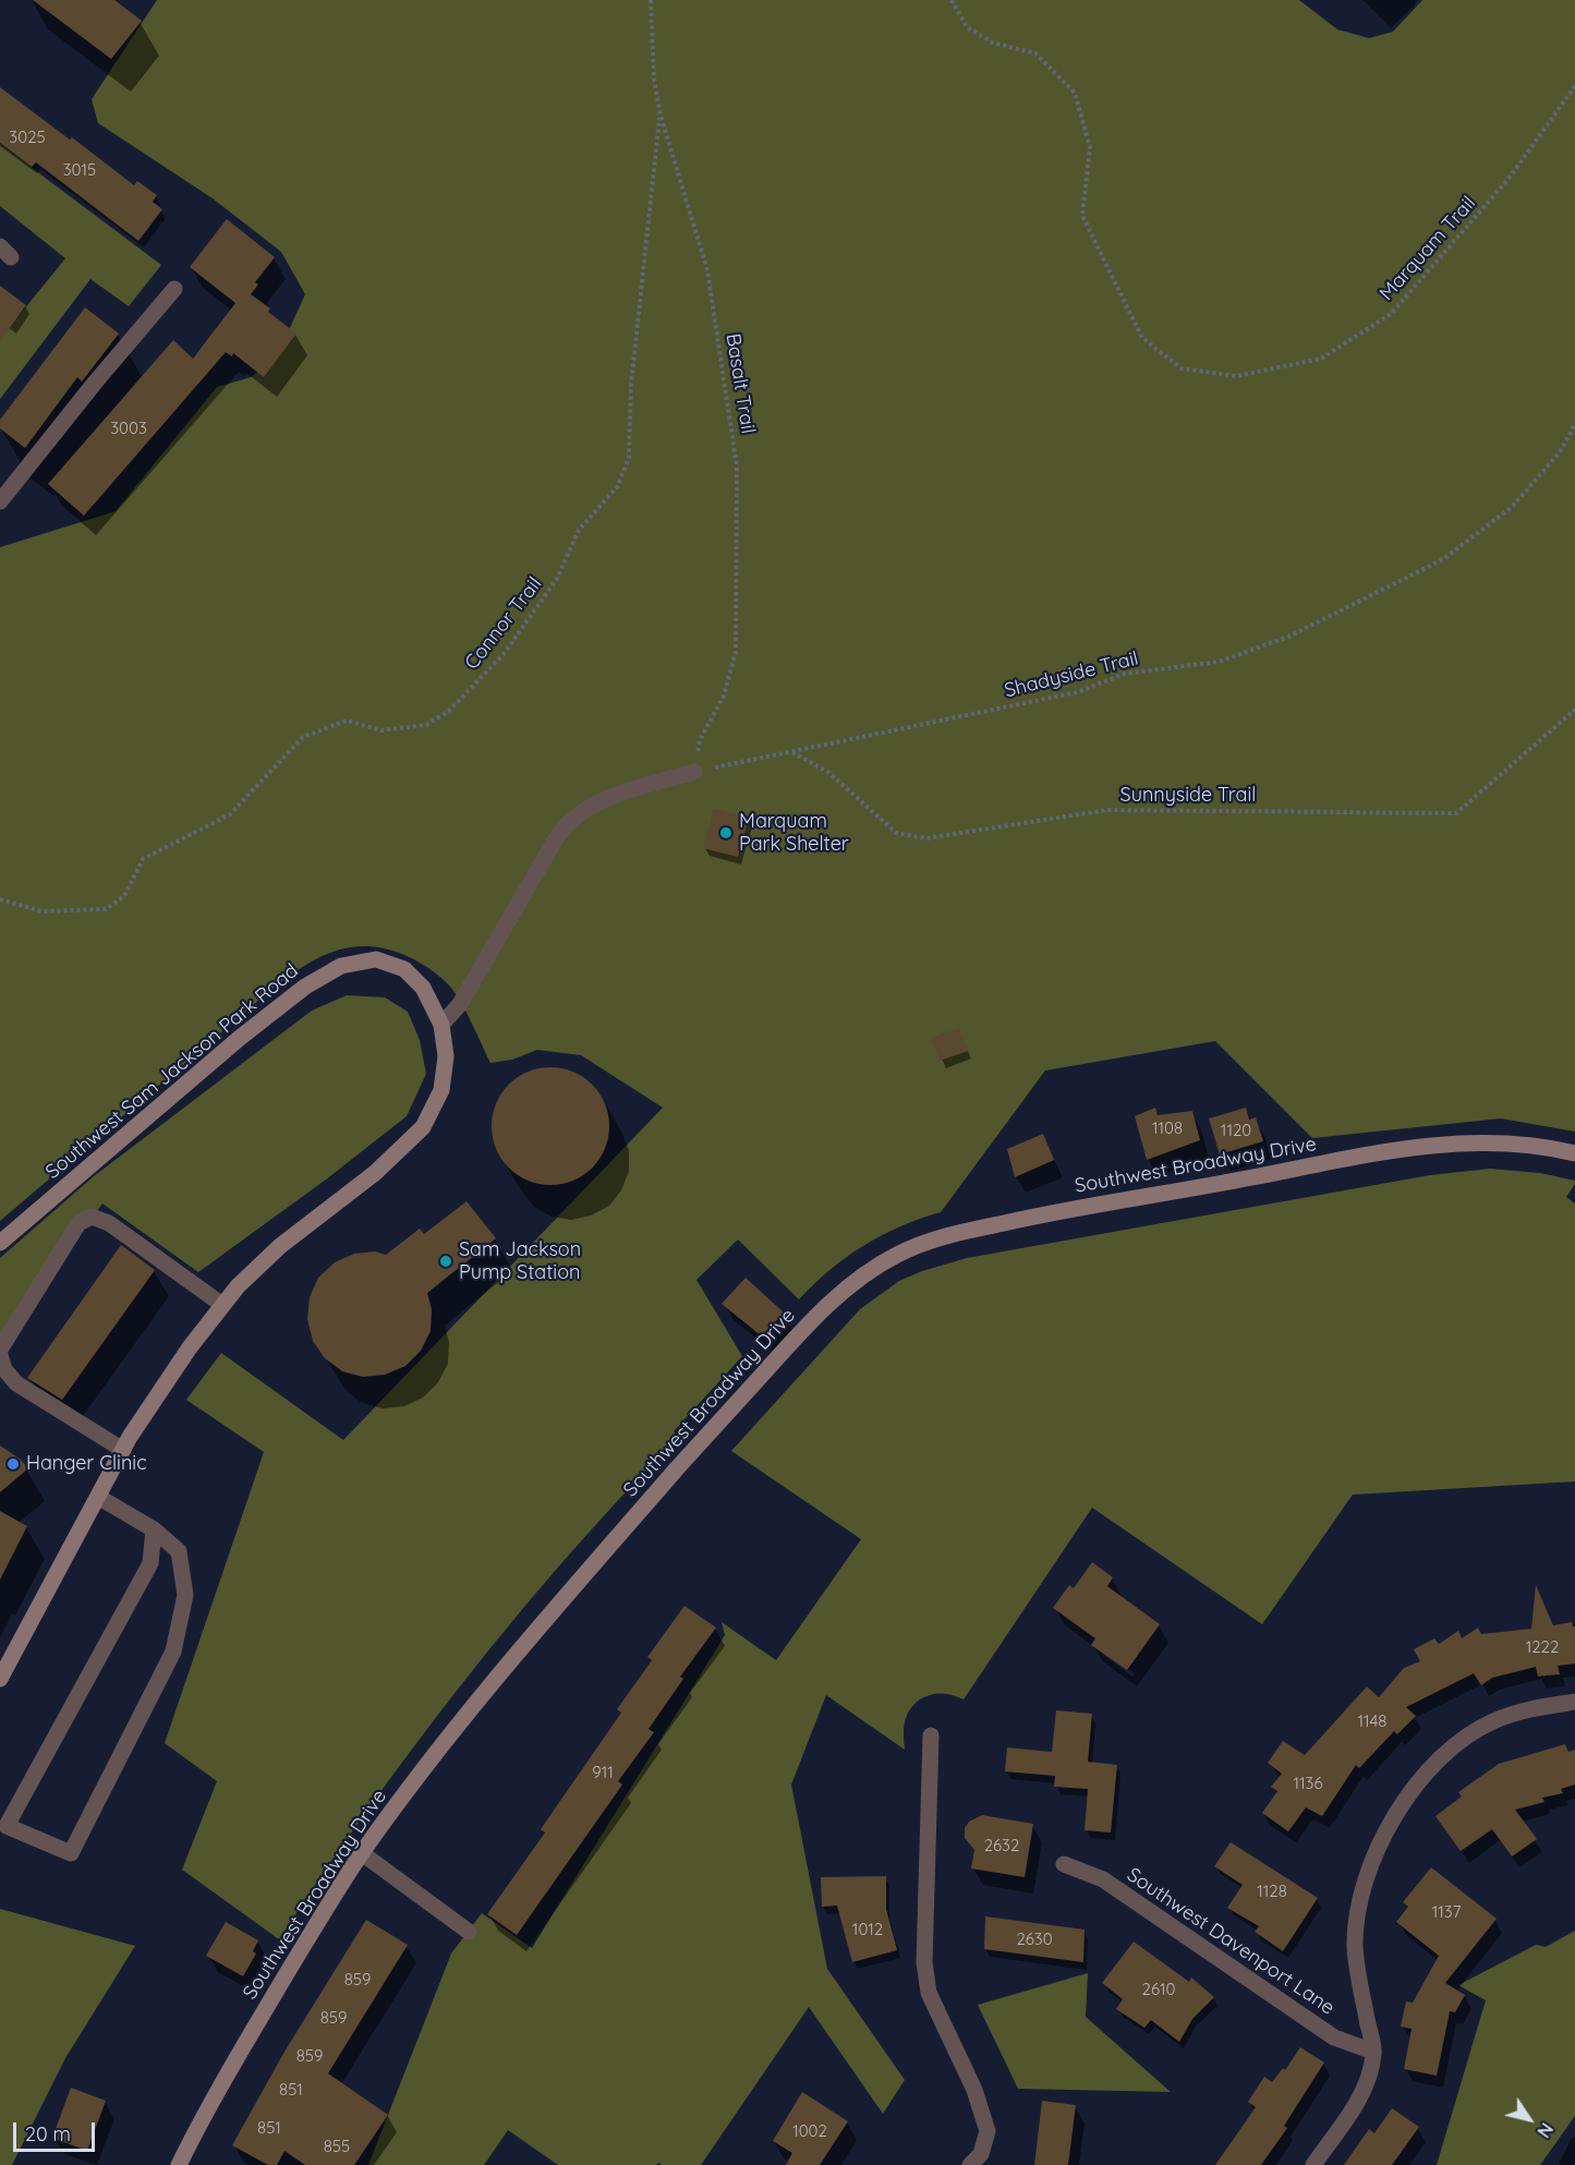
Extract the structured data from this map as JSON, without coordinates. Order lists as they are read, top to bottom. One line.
{"streets":{"street":["Southwest Sam Jackson Park Road","Southwest Broadway Drive","Southwest Davenport Lane"],"path":["Marquam Trail","Basalt Trail","Connor Trail","Shadyside Trail","Sunnyside Trail"]},"crossings":[["Basalt Trail","Connor Trail"],["Basalt Trail","Shadyside Trail"],["Shadyside Trail","Sunnyside Trail"]],"places":["Marquam Park Shelter","Sam Jackson Pump Station","Hanger Clinic"],"house_numbers":["3025","3015","3003","1108","1120","1222","1148","911","1136","2632","1128","1137","1012","2630","859","2610","859","859","851","851","1002","855"],"scale_bar":"20 m","north":"bottom right"}
